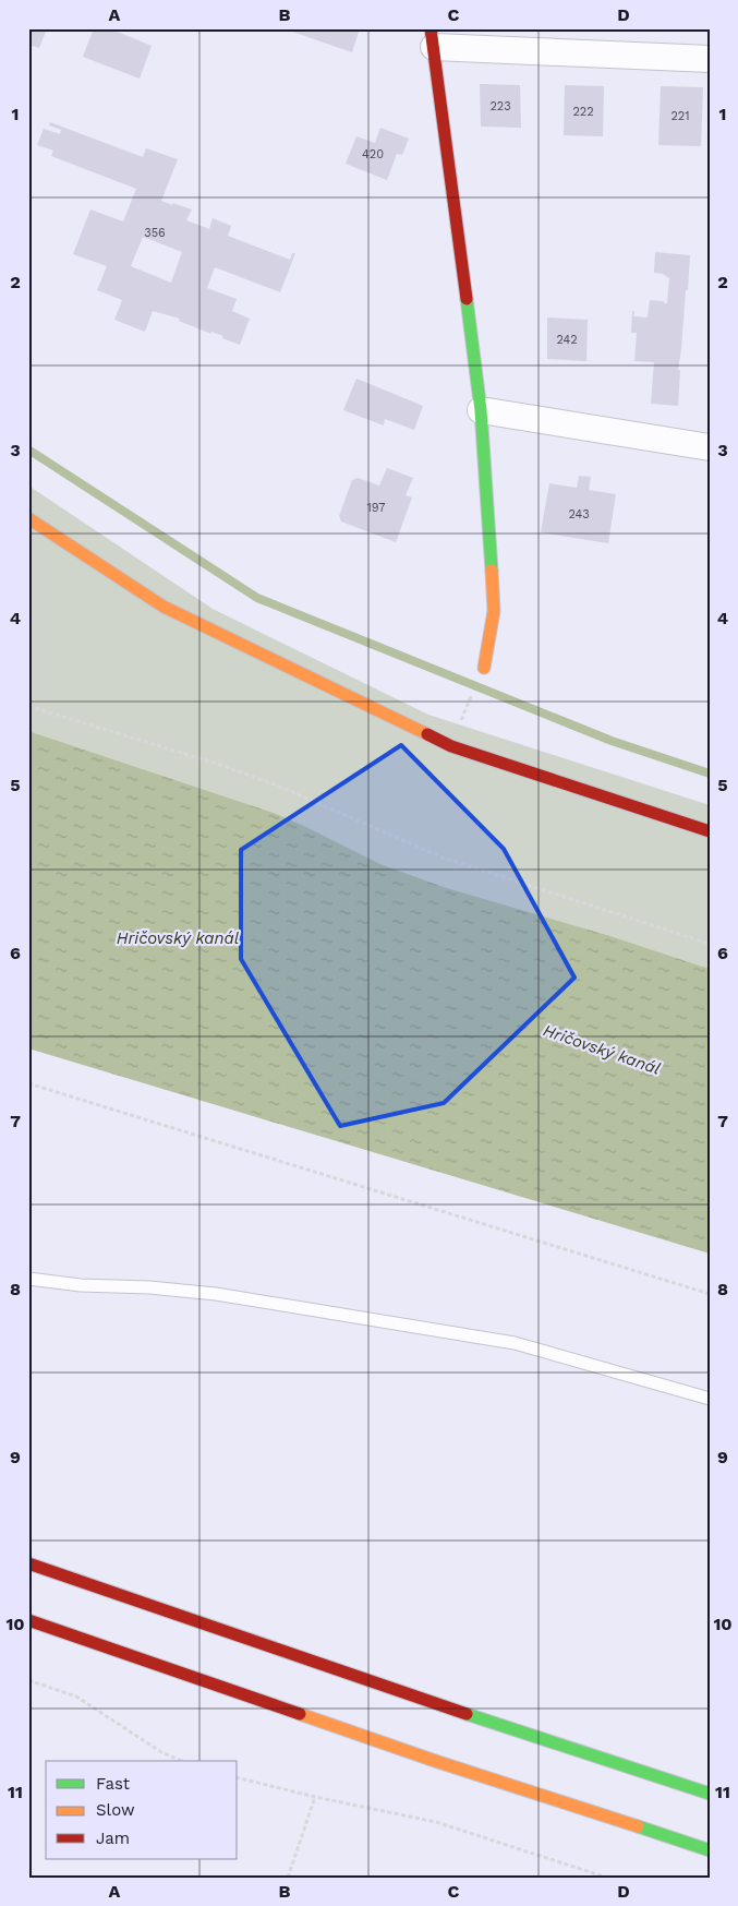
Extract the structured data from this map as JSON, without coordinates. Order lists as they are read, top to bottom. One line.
{"water":["Hričovský kanál"],"house_numbers":["223","222","221","420","356","242","197","243"],"legend":["Fast","Slow","Jam"],"grid":{"columns":["A","B","C","D"],"rows":["1","2","3","4","5","6","7","8","9","10","11"]}}
